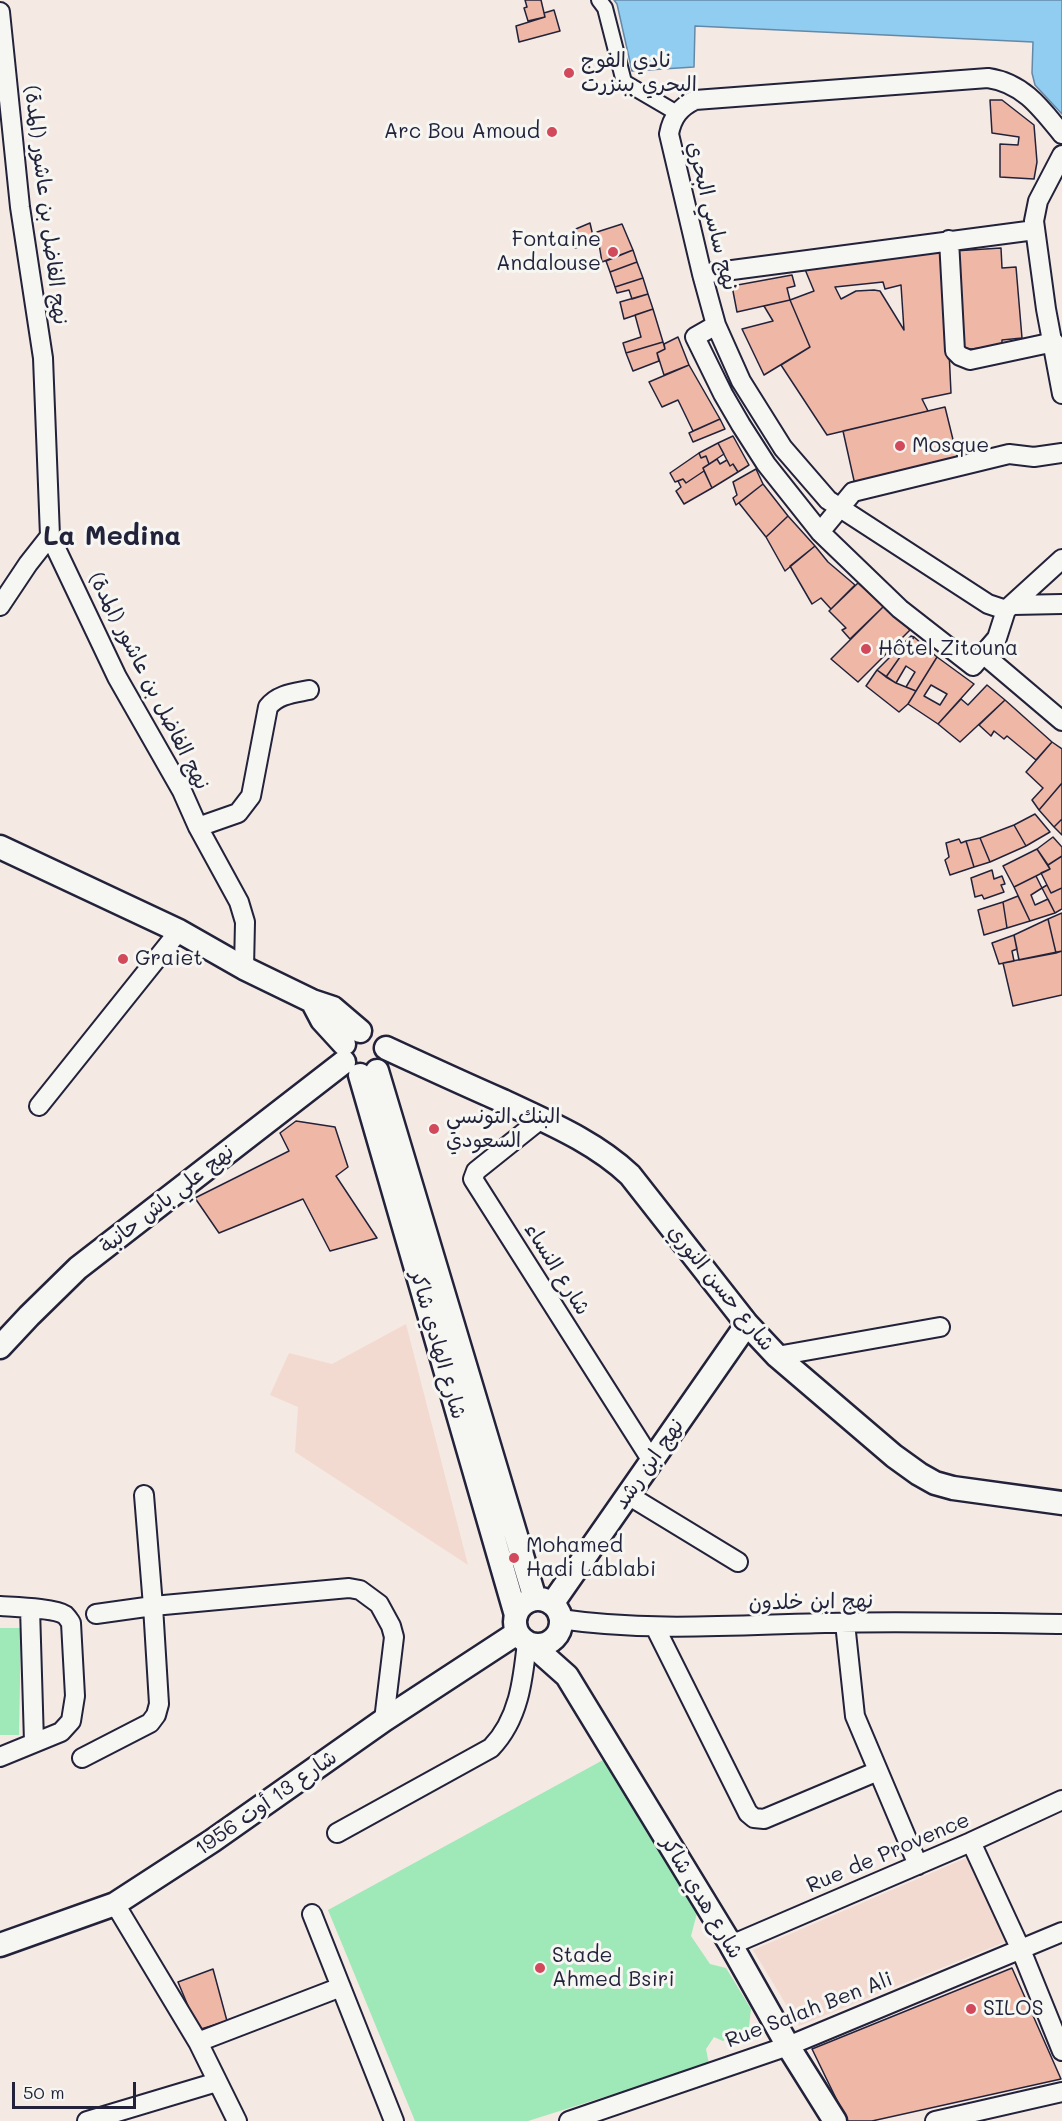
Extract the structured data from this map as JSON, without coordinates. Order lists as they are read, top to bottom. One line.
{"streets":{"street":["نهج الفاضل بن عاشور (المدة)","نهج ساسي البحري","نهج علي باش حانبة","شارع النساء","شارع حسن النوري","شارع الهادي شاكر","نهج ابن رشد","نهج ابن خلدون","شارع 13 أوت 1956","Rue de Provence","شارع هدي شاكر","Rue Salah Ben Ali"]},"crossings":[["نهج الفاضل بن عاشور (المدة)","شارع حسن النوري"],["نهج علي باش حانبة","شارع حسن النوري"],["نهج علي باش حانبة","شارع الهادي شاكر"],["شارع النساء","شارع حسن النوري"],["شارع النساء","نهج ابن رشد"],["شارع حسن النوري","شارع الهادي شاكر"],["شارع حسن النوري","نهج ابن رشد"],["شارع الهادي شاكر","نهج ابن رشد"],["شارع الهادي شاكر","نهج ابن خلدون"],["شارع الهادي شاكر","شارع 13 أوت 1956"],["شارع الهادي شاكر","شارع هدي شاكر"],["نهج ابن رشد","نهج ابن خلدون"],["نهج ابن رشد","شارع 13 أوت 1956"],["نهج ابن خلدون","شارع 13 أوت 1956"],["Rue de Provence","شارع هدي شاكر"],["شارع هدي شاكر","Rue Salah Ben Ali"]],"districts":["La Medina"],"places":["نادي الفوج البحري ببنزرت","Arc Bou Amoud","Fontaine Andalouse","Mosque","Hôtel Zitouna","Graiet","البنك التونسي السعودي","Mohamed Hadi Lablabi","Stade Ahmed Bsiri","SILOS"],"scale_bar":"50 m"}
